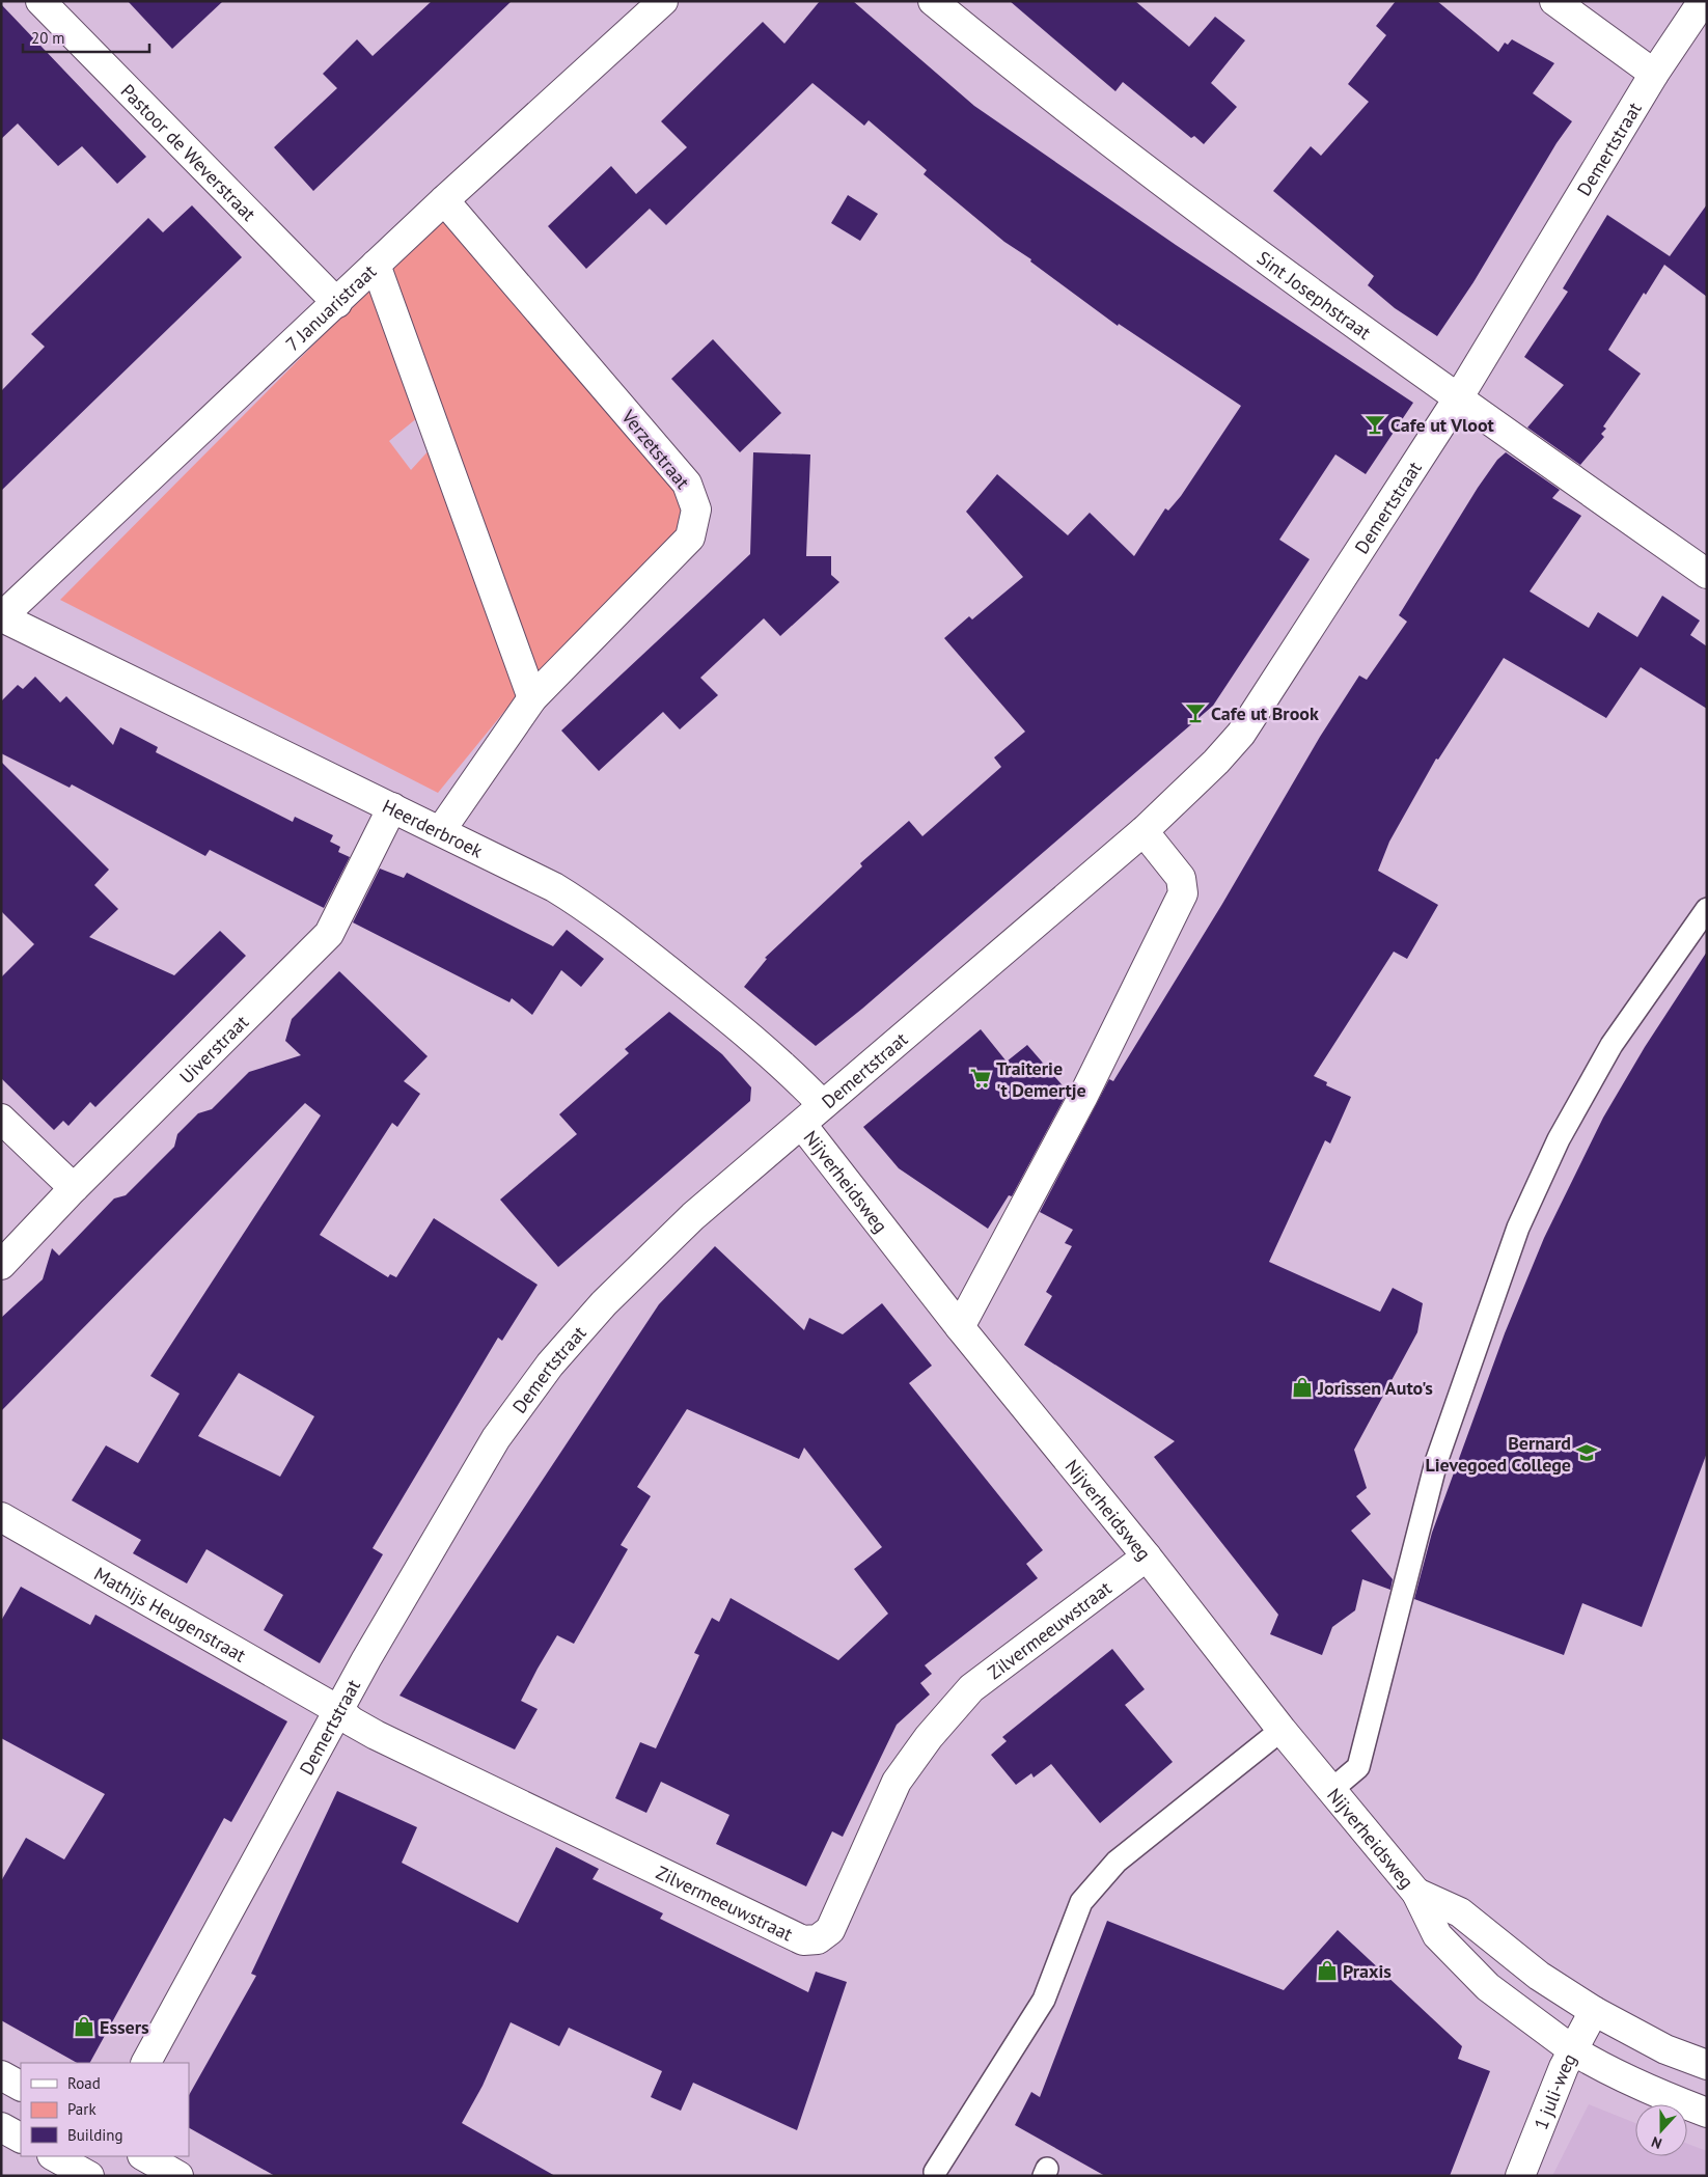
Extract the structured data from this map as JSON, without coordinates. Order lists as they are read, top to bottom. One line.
{"streets":{"street":["Demertstraat","Pastoor de Weverstraat","Sint Josephstraat","7 Januaristraat","Verzetstraat","Heerderbroek","Uiverstraat","Nijverheidsweg","Mathijs Heugenstraat","Zilvermeeuwstraat","1 juli-weg"]},"crossings":[["Demertstraat","Sint Josephstraat"],["Demertstraat","Heerderbroek"],["Demertstraat","Nijverheidsweg"],["Demertstraat","Mathijs Heugenstraat"],["Demertstraat","Zilvermeeuwstraat"],["Pastoor de Weverstraat","7 Januaristraat"],["7 Januaristraat","Verzetstraat"],["7 Januaristraat","Heerderbroek"],["Verzetstraat","Heerderbroek"],["Heerderbroek","Uiverstraat"],["Nijverheidsweg","Zilvermeeuwstraat"],["Nijverheidsweg","1 juli-weg"],["Mathijs Heugenstraat","Zilvermeeuwstraat"]],"places":{"bar":["Cafe ut Vloot","Cafe ut Brook"],"supermarket":["Traiterie 't Demertje"],"shop":["Jorissen Auto's","Praxis","Essers"],"school or university":["Bernard Lievegoed College"]},"legend":["Road","Park","Building"],"scale_bar":"20 m","north":"bottom"}
